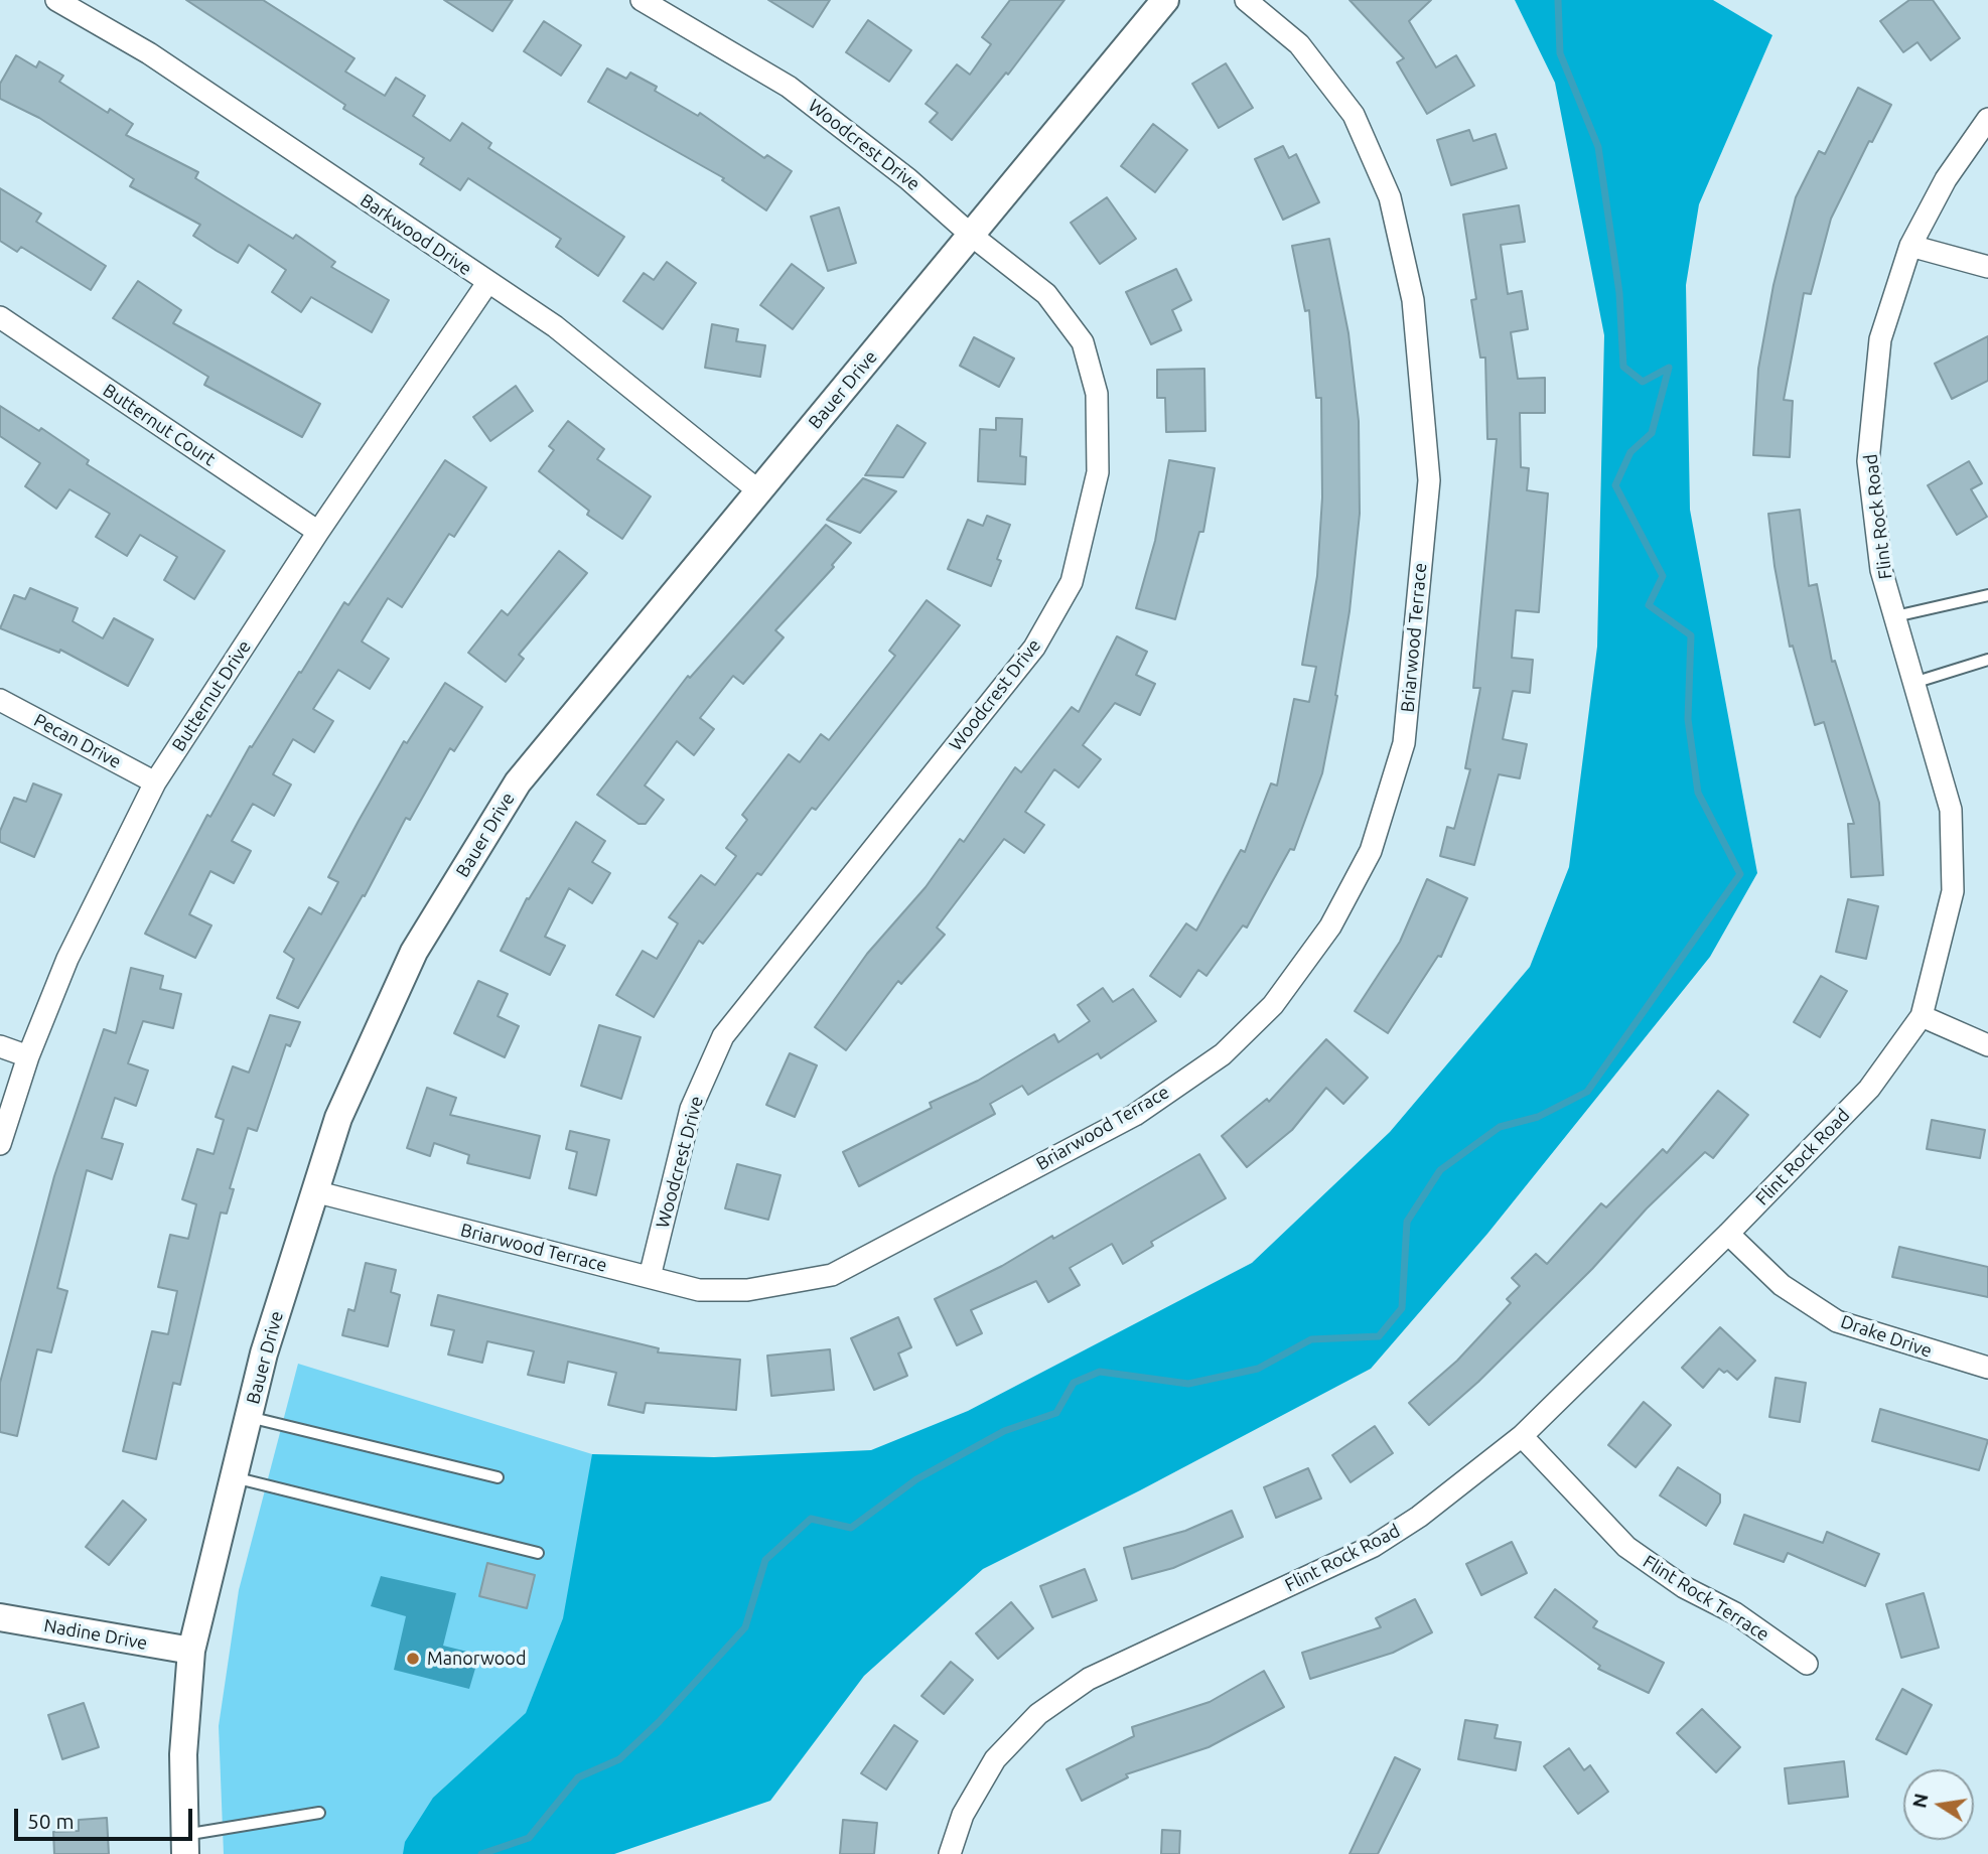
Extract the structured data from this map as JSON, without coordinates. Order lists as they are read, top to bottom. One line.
{"streets":{"street":["Woodcrest Drive","Barkwood Drive","Bauer Drive","Butternut Court","Flint Rock Road","Briarwood Terrace","Butternut Drive","Pecan Drive","Drake Drive","Flint Rock Terrace","Nadine Drive"]},"crossings":[["Woodcrest Drive","Bauer Drive"],["Woodcrest Drive","Briarwood Terrace"],["Barkwood Drive","Bauer Drive"],["Barkwood Drive","Butternut Drive"],["Bauer Drive","Briarwood Terrace"],["Bauer Drive","Nadine Drive"],["Butternut Court","Butternut Drive"],["Flint Rock Road","Drake Drive"],["Flint Rock Road","Flint Rock Terrace"],["Butternut Drive","Pecan Drive"]],"places":["Manorwood"],"scale_bar":"50 m","north":"left"}
